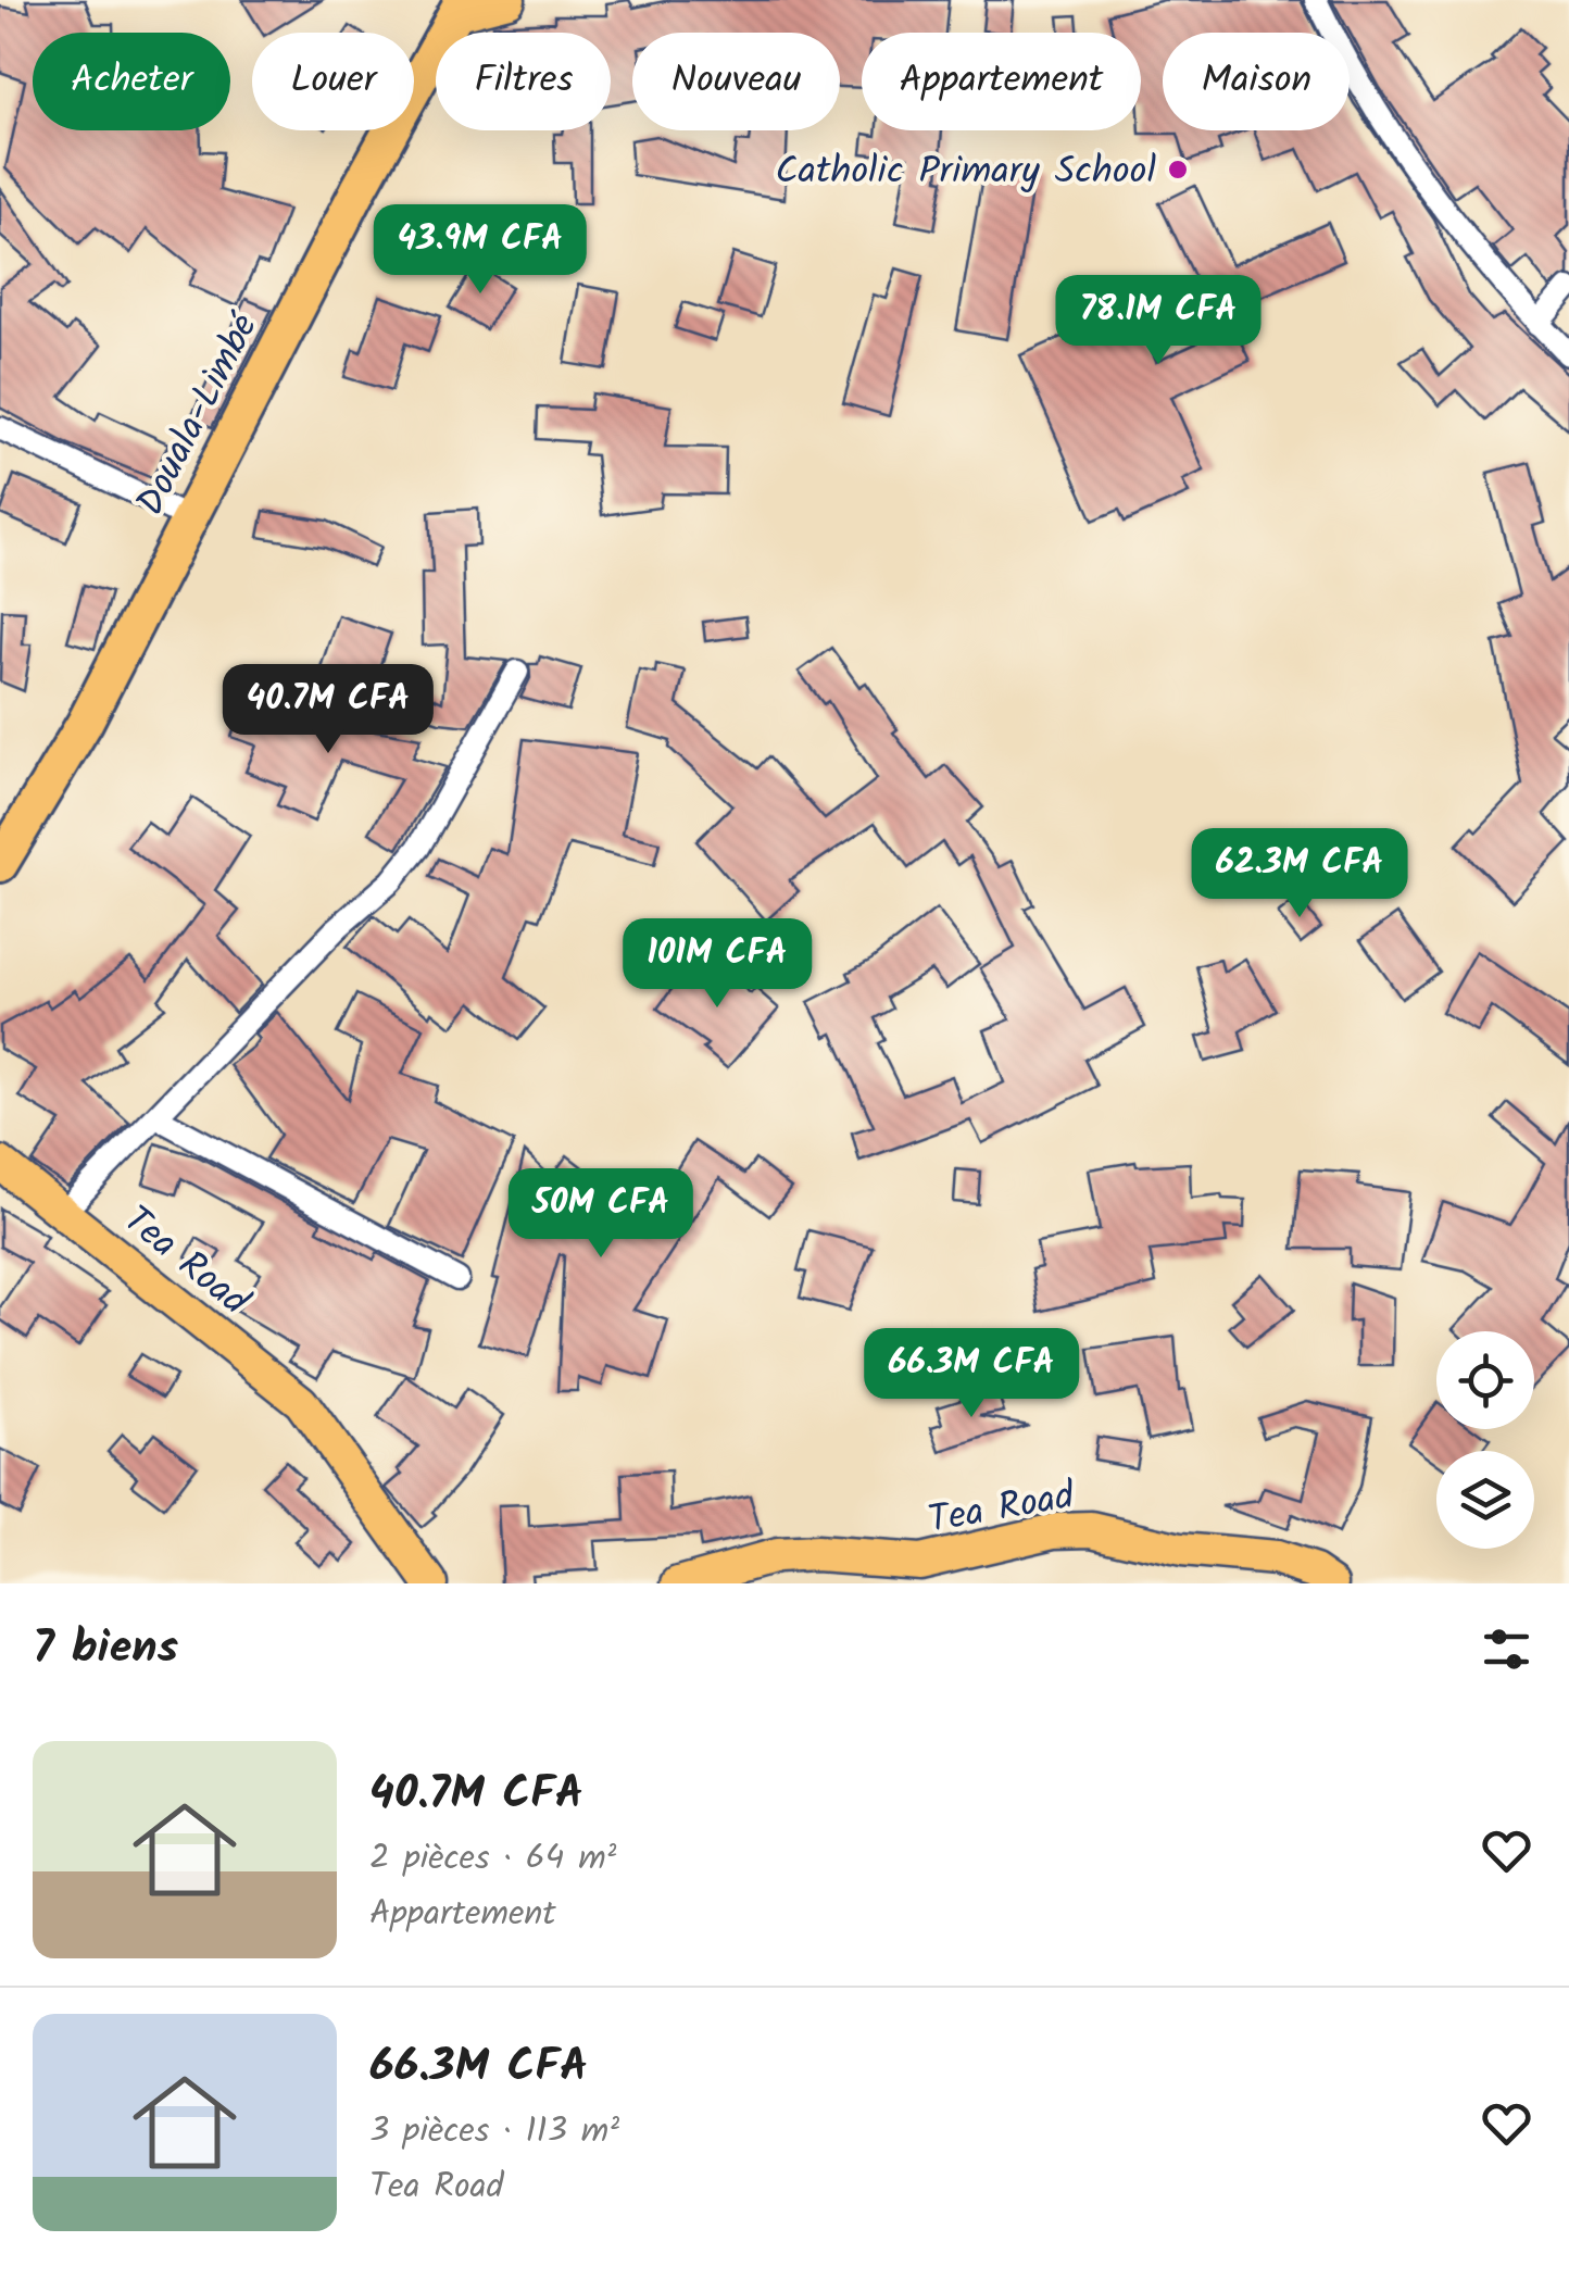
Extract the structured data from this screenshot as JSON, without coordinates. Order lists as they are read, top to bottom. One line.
{"streets":{"highway":["Douala-Limbé"],"main road":["Tea Road"]},"places":["Catholic Primary School"],"page":{"chip":["Acheter","Louer","Filtres","Nouveau","Appartement","Maison"],"price":["43.9M CFA","78.1M CFA","40.7M CFA","62.3M CFA","101M CFA","50M CFA","66.3M CFA"],"heading":"7 biens","list":[{"name":"40.7M CFA","note":"2 pièces · 64 m² · Appartement"},{"name":"66.3M CFA","note":"3 pièces · 113 m² · Tea Road"}]}}
